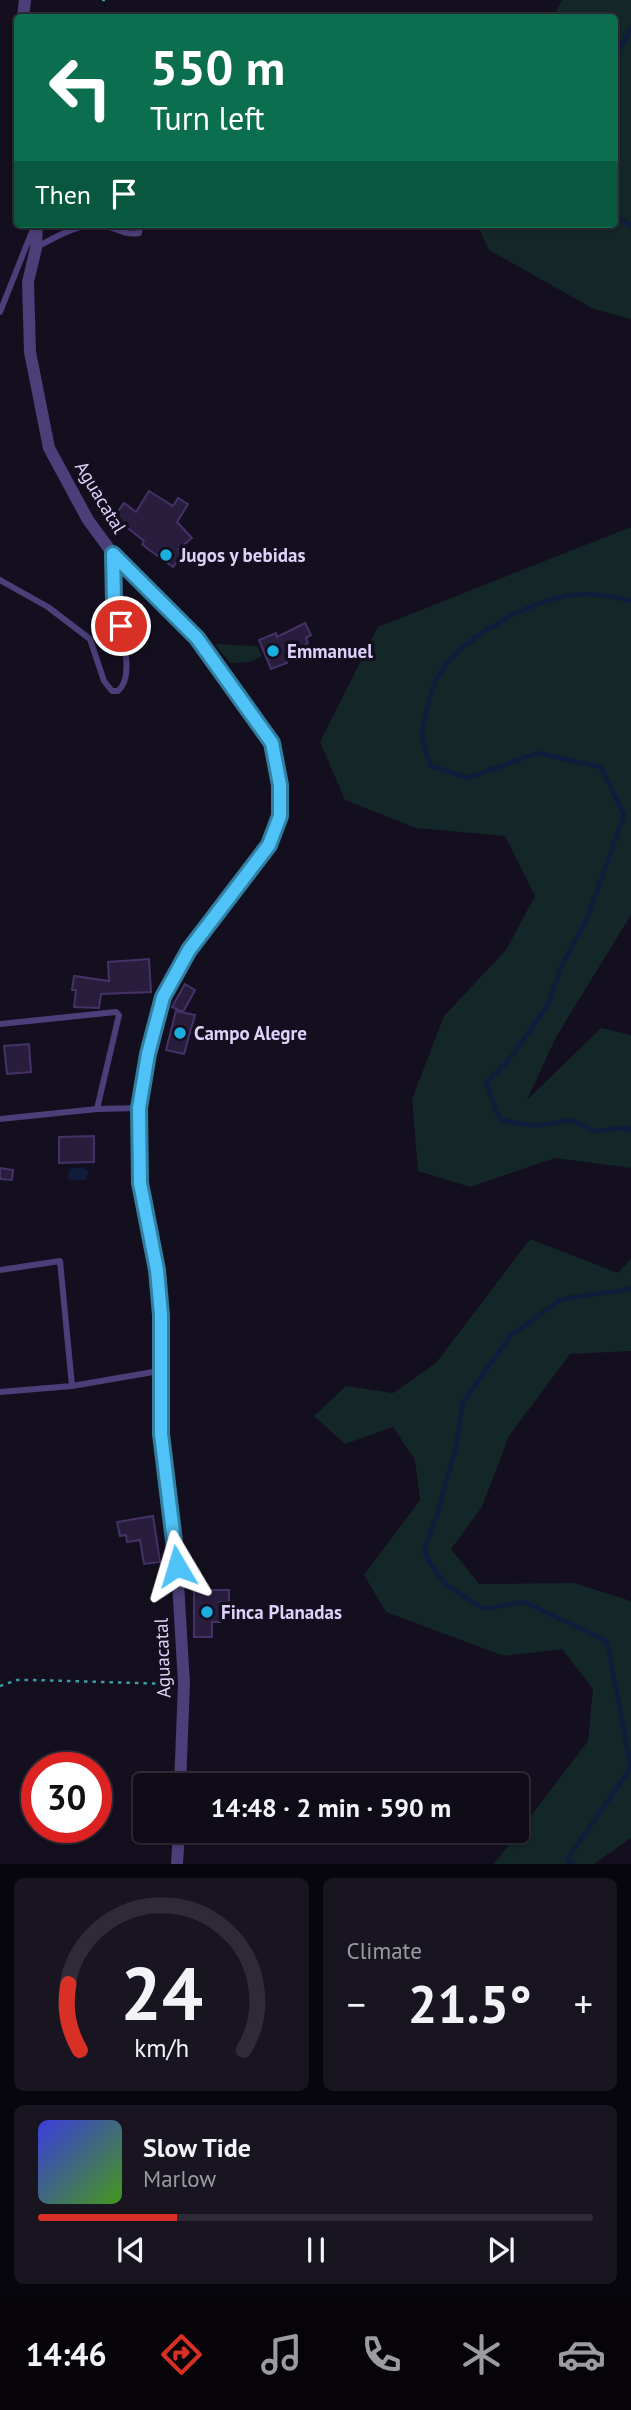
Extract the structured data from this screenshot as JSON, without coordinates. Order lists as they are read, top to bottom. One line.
{"streets":{"street":["Aguacatal"]},"places":["Jugos y bebidas","Emmanuel","Campo Alegre","Finca Planadas"],"page":{"turn":["550 m","Turn left"],"then":"Then","limit":"30","trip":"14:48 · 2 min · 590 m","tile":"Climate","heat":["−","21.5°","+"],"song":["Slow Tide","Marlow"],"tabs":"14:46","gauge":["24","km/h"]}}
